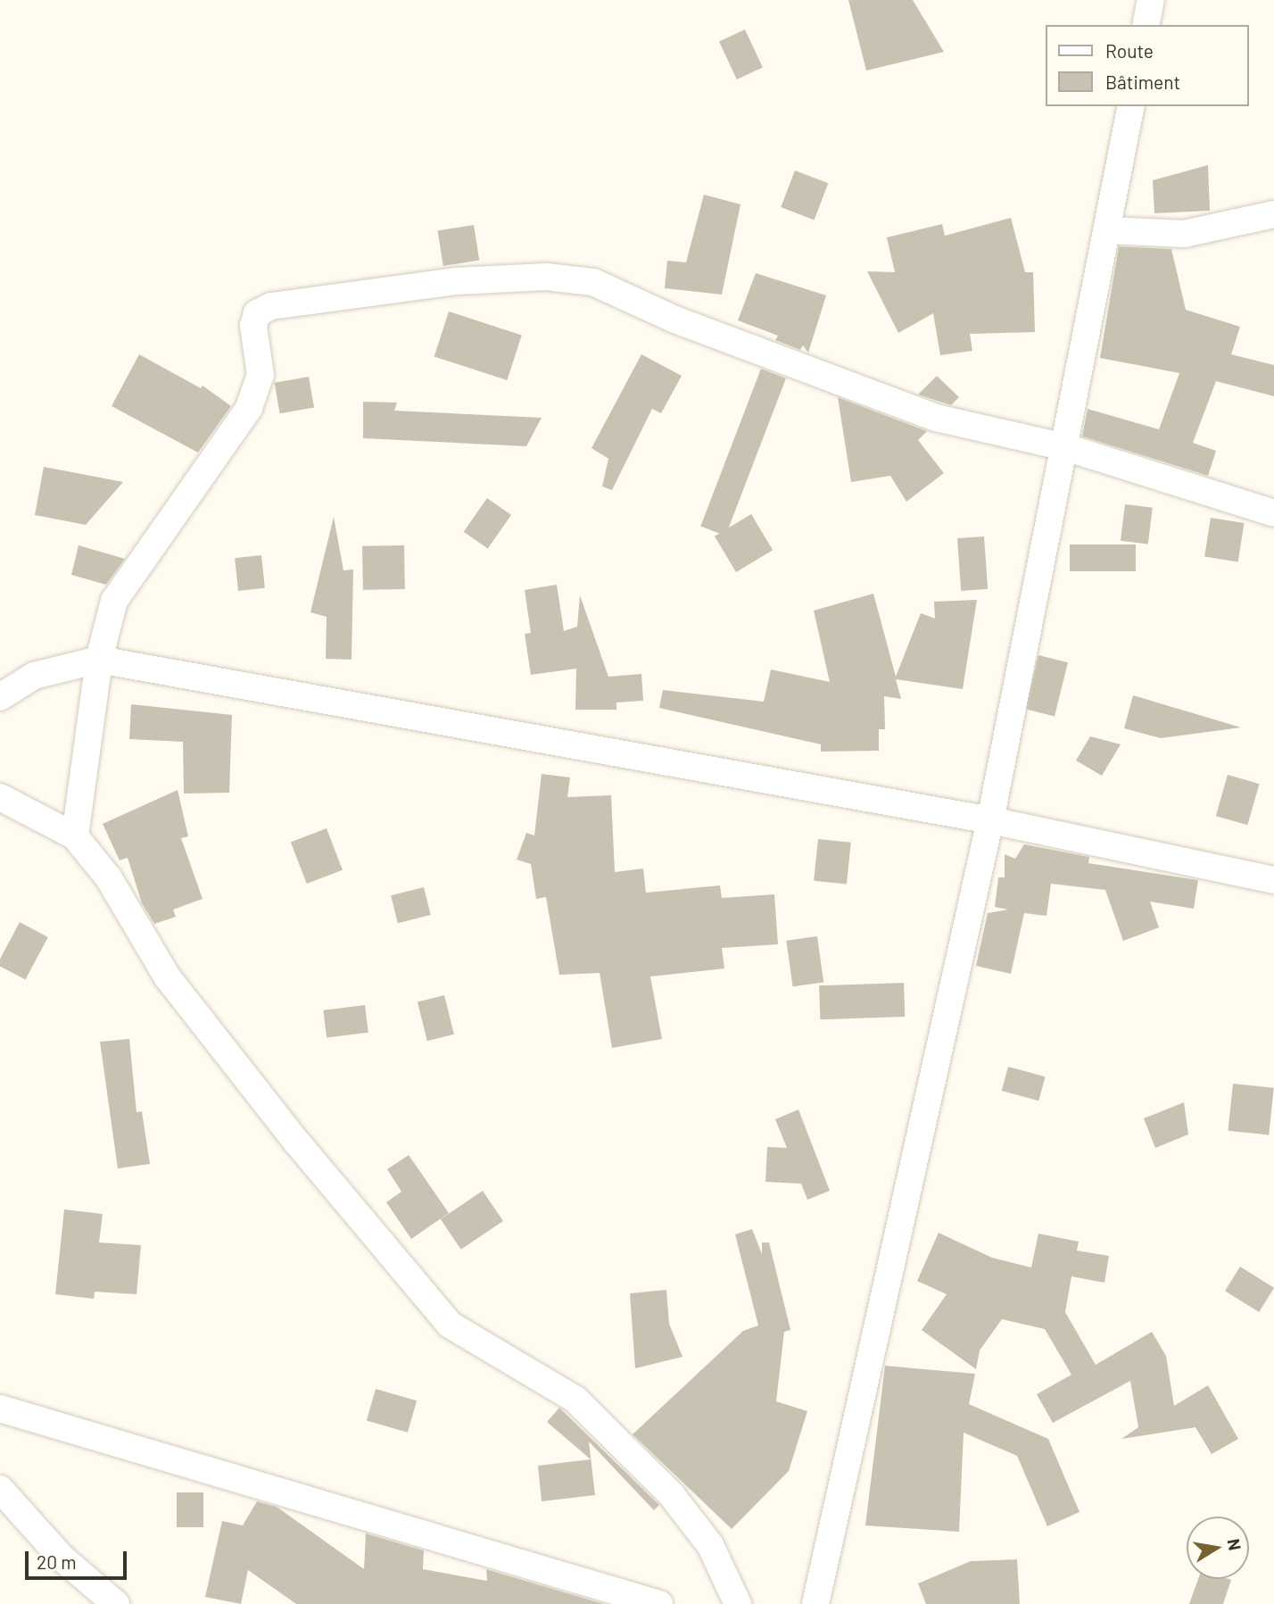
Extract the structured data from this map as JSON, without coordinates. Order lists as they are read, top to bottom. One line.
{"legend":["Route","Bâtiment"],"scale_bar":"20 m","north":"right"}
